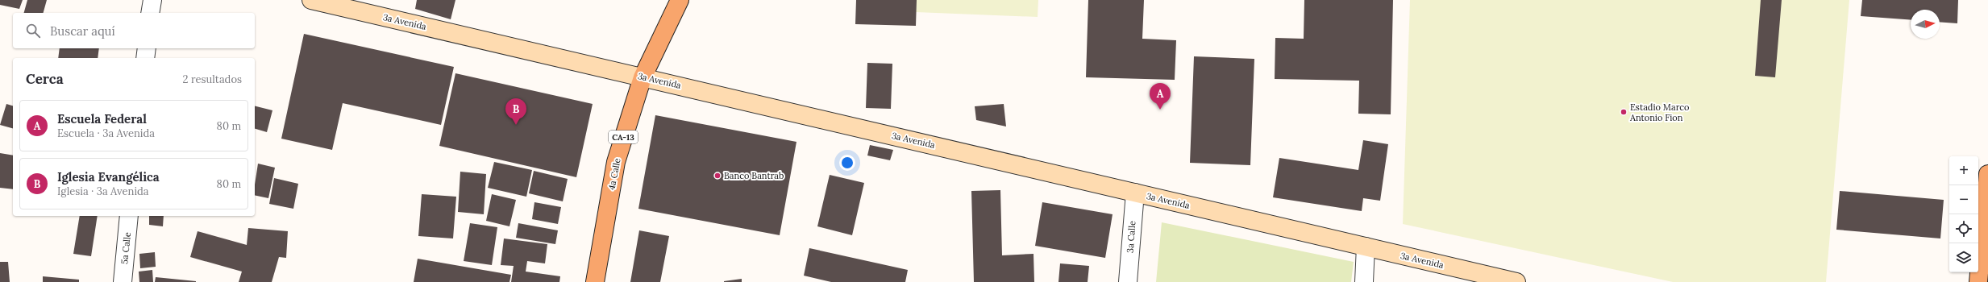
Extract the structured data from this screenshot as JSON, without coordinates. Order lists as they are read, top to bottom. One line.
{"streets":{"main road":["CA-13","4a Calle"],"street":["3a Avenida","3a Calle","5a Calle"]},"crossings":[["3a Avenida","4a Calle"],["3a Avenida","3a Calle"]],"places":["Estadio Marco Antonio Fion","Banco Bantrab"],"north":"right","page":{"search":"Buscar aquí","heading":["Cerca","2 resultados"],"pins":["A","B"],"list":[{"mark":"A","name":"Escuela Federal","note":"Escuela · 3a Avenida","value":"80 m"},{"mark":"B","name":"Iglesia Evangélica","note":"Iglesia · 3a Avenida","value":"80 m"}],"map_buttons":["+","−"]}}
